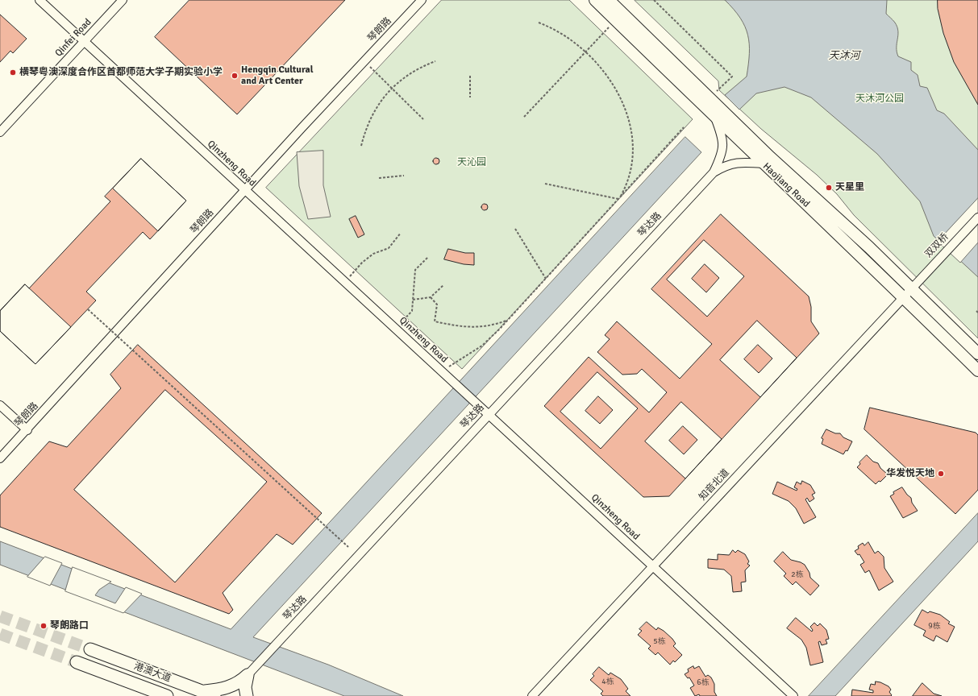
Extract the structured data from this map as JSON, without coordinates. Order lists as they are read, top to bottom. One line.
{"streets":{"main road":["Haojiang Road","港澳大道"],"street":["琴朗路","Qinfei Road","Qinzheng Road","琴达路","双双桥","知音北道"]},"crossings":[["琴朗路","Qinzheng Road"],["Qinfei Road","Qinzheng Road"],["Qinzheng Road","琴达路"],["Qinzheng Road","知音北道"],["Haojiang Road","双双桥"],["Haojiang Road","知音北道"],["双双桥","知音北道"]],"water":["天沐河"],"parks":["天沐河公园","天沁园"],"places":["横琴粤澳深度合作区首都师范大学子期实验小学","Hengqin Cultural and Art Center","天星里","华发悦天地","琴朗路口"],"house_numbers":["2栋","9栋","5栋","4栋","6栋"]}
